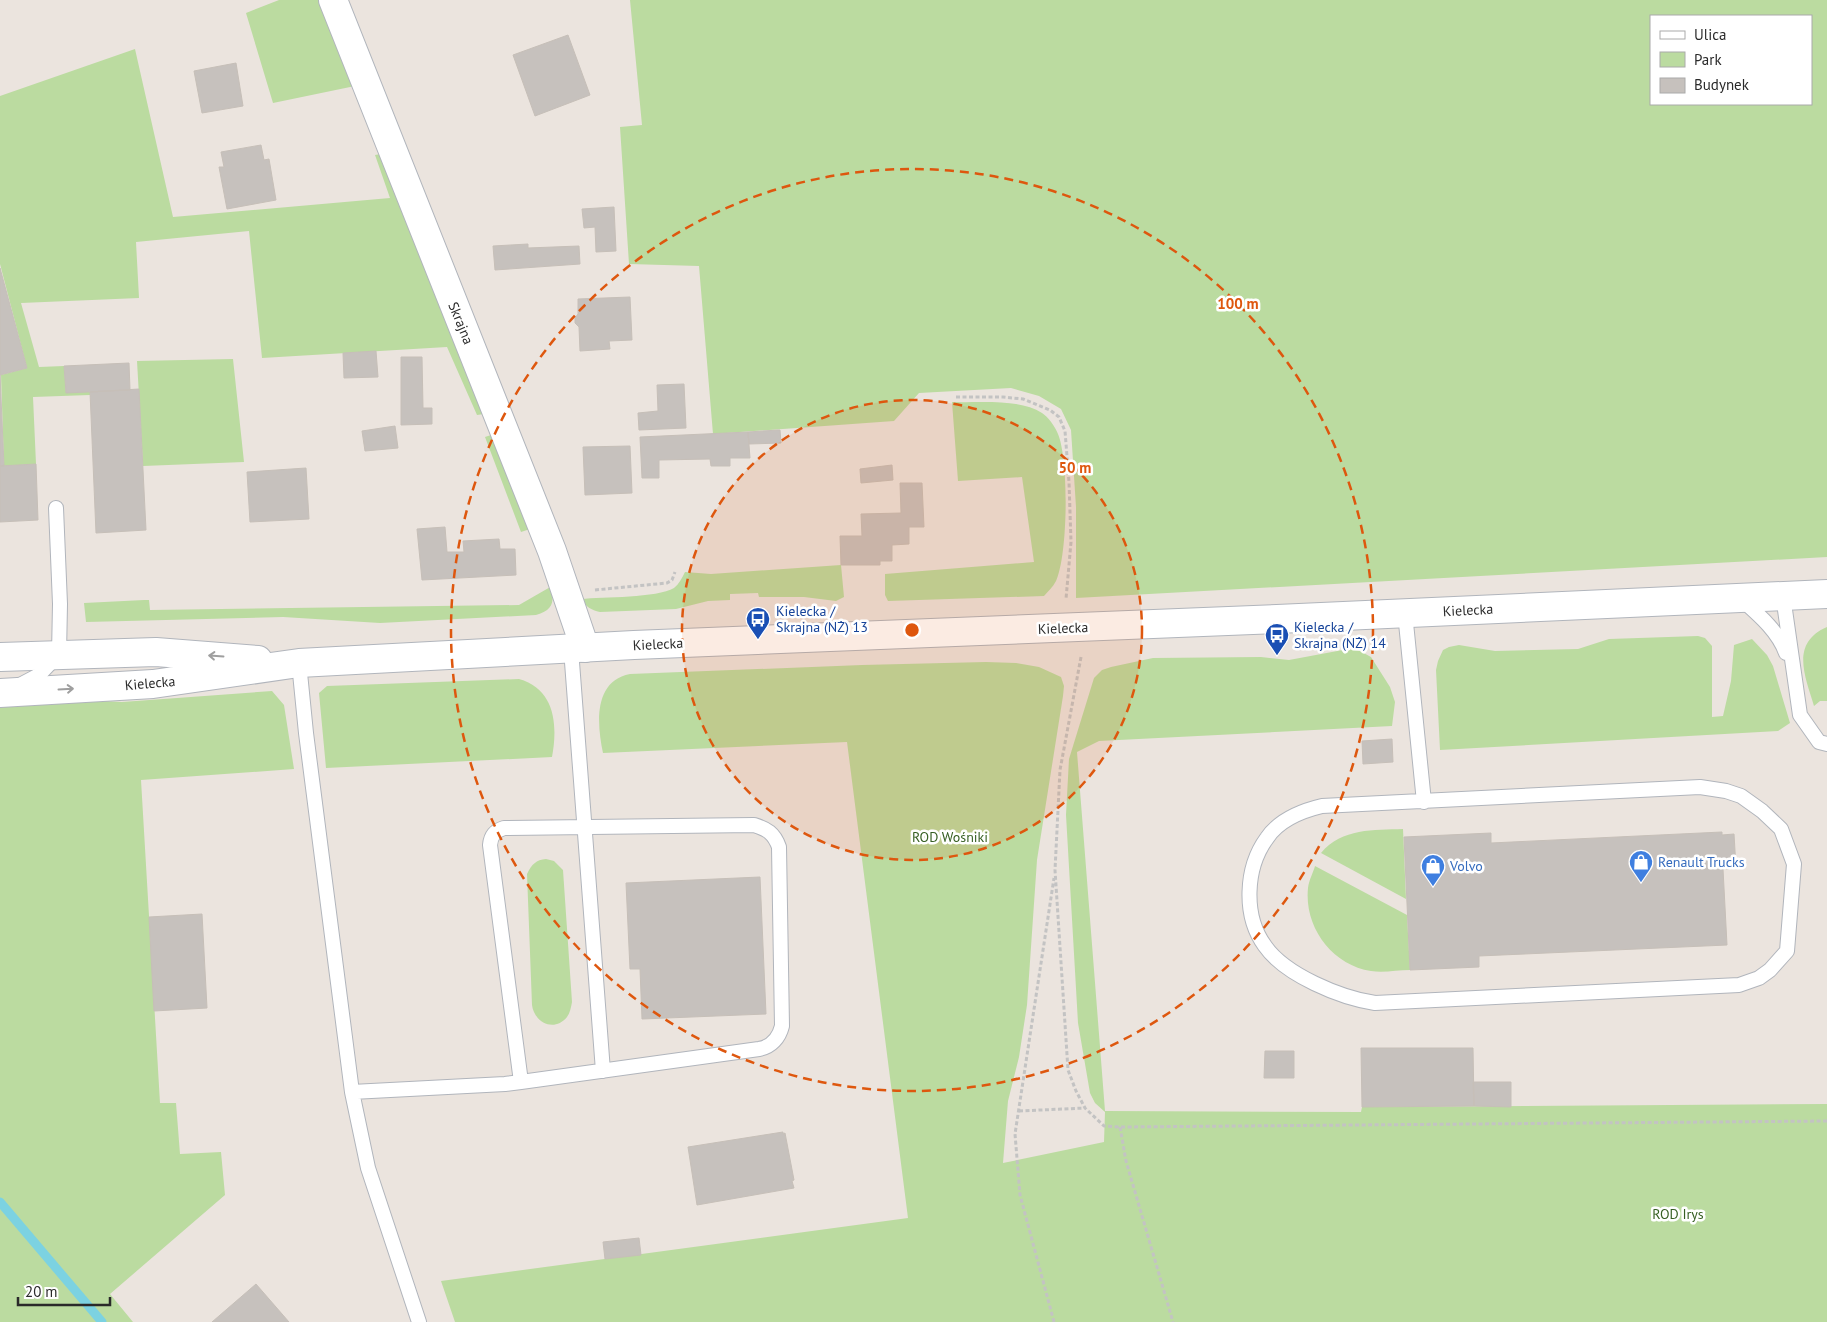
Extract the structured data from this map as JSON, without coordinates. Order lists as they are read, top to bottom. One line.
{"streets":{"main road":["Skrajna","Kielecka"]},"crossings":[["Skrajna","Kielecka"]],"parks":["ROD Wośniki","ROD Irys"],"places":{"bus stop":["Kielecka / Skrajna (NŻ) 13","Kielecka / Skrajna (NŻ) 14"],"shop":["Renault Trucks","Volvo"]},"legend":["Ulica","Park","Budynek"],"scale_bar":"20 m","rings":["100 m","50 m"]}
